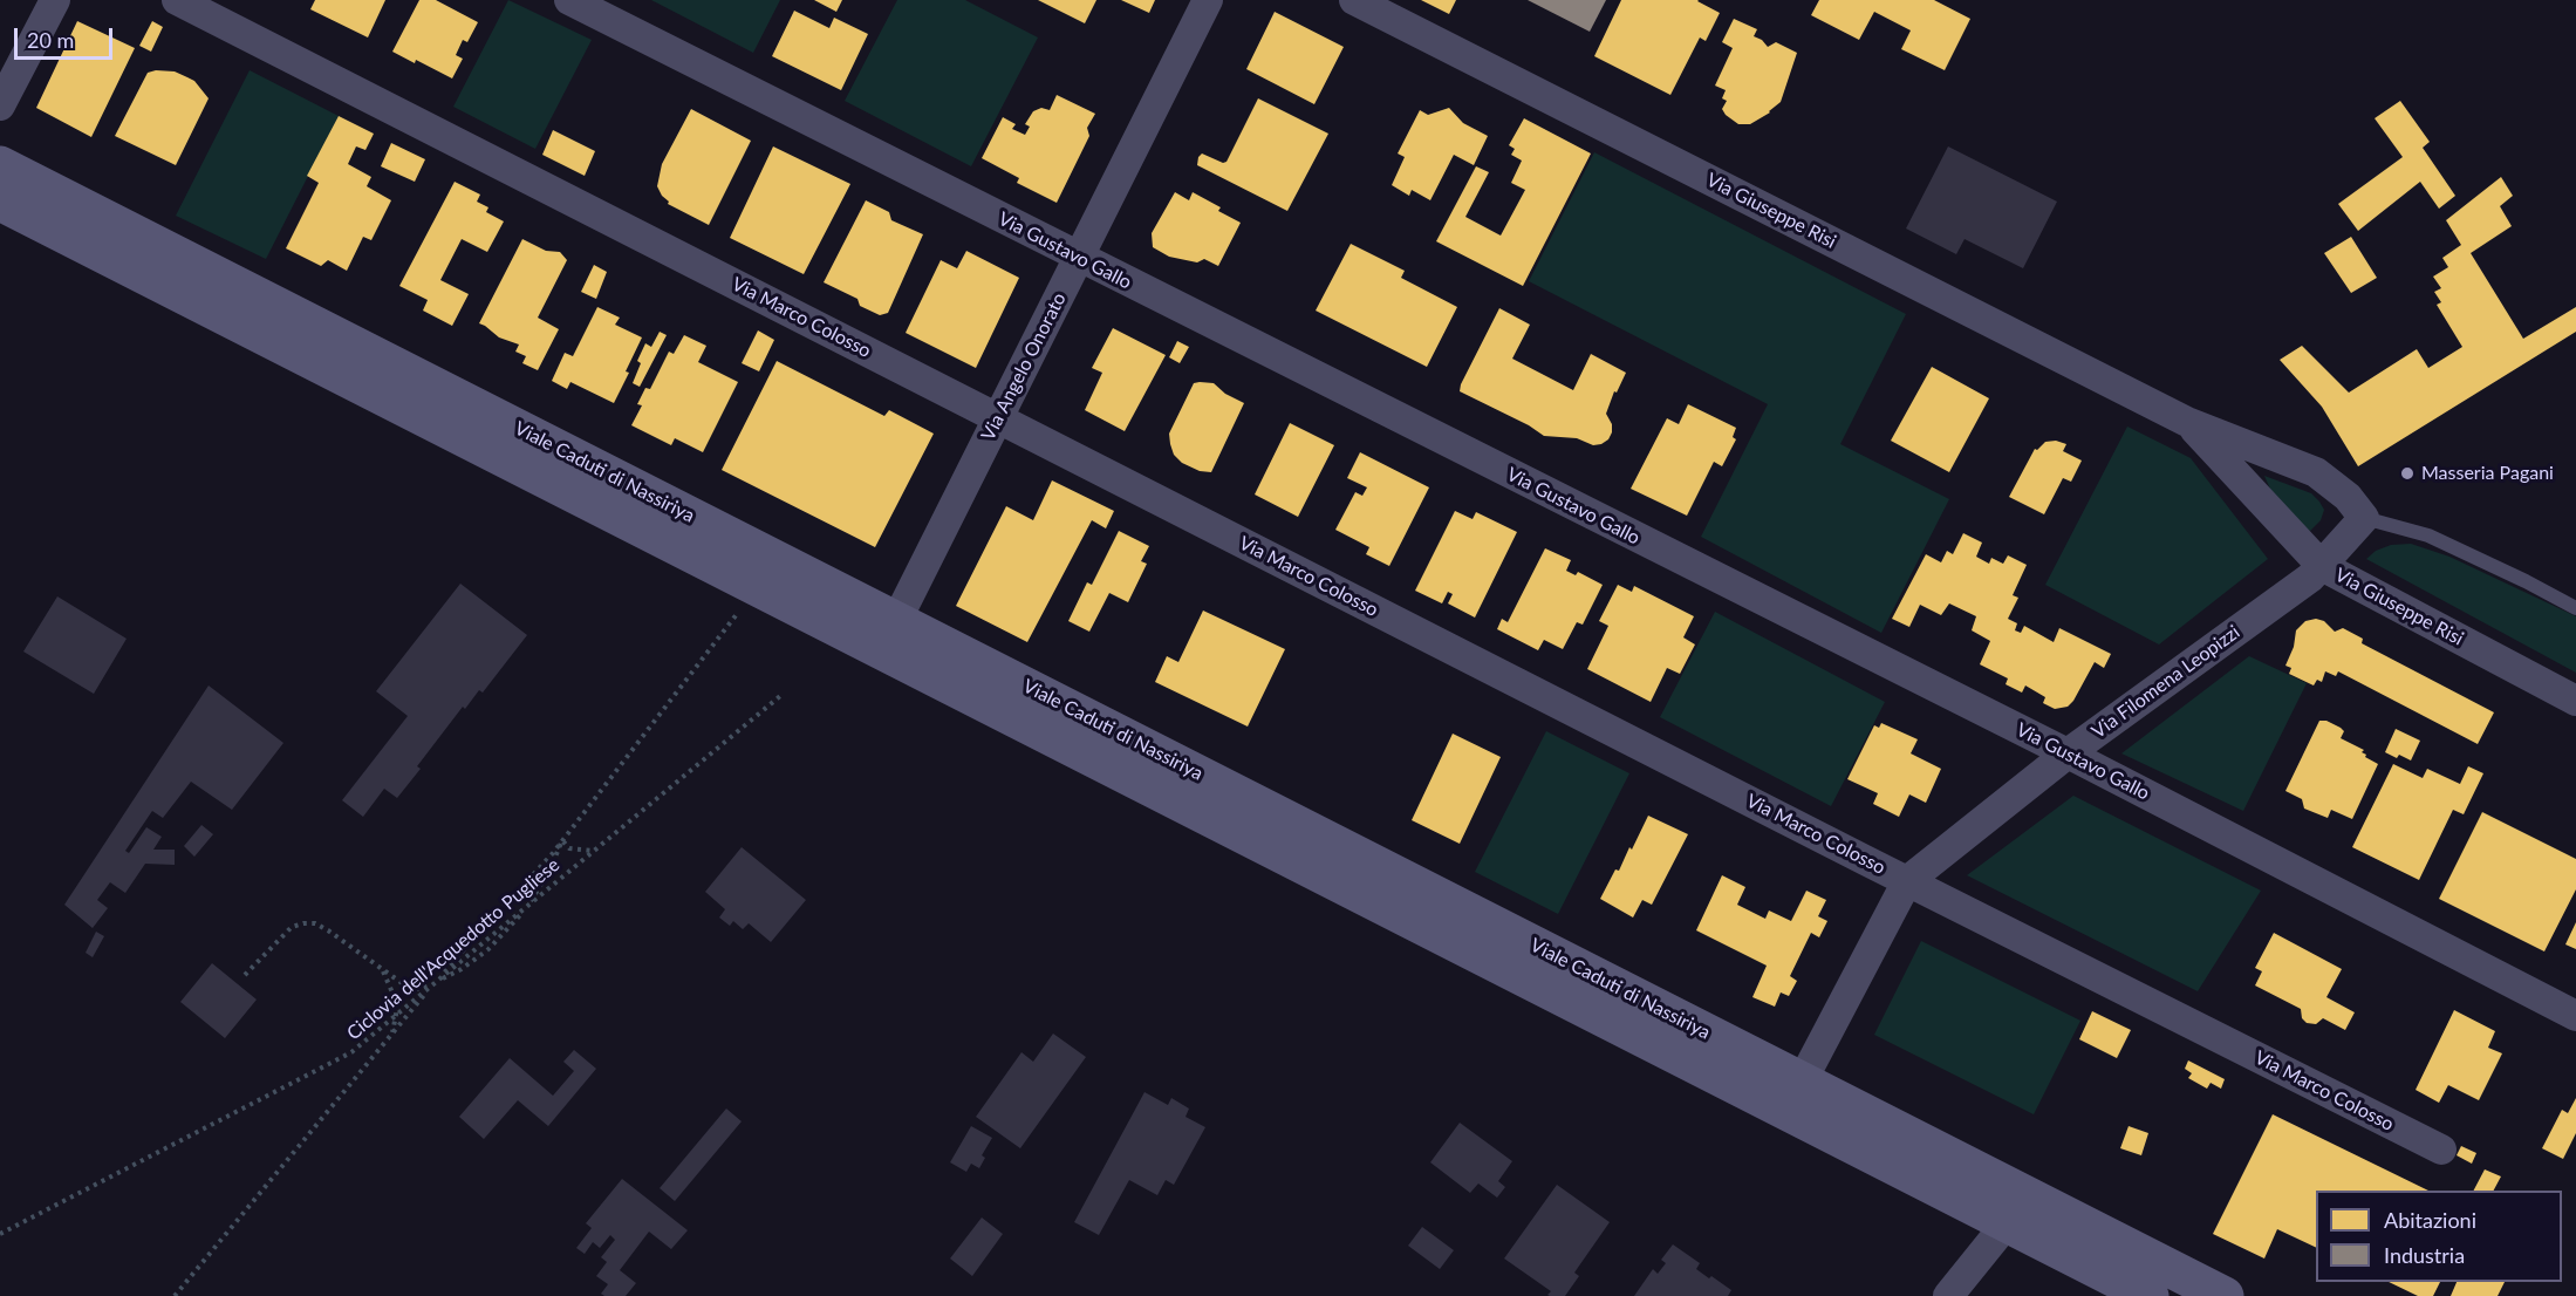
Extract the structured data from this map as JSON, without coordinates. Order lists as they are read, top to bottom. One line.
{"streets":{"main road":["Viale Caduti di Nassiriya"],"street":["Via Giuseppe Risi","Via Gustavo Gallo","Via Marco Colosso","Via Angelo Onorato","Via Filomena Leopizzi"],"path":["Ciclovia dell'Acquedotto Pugliese"]},"crossings":[["Via Giuseppe Risi","Via Filomena Leopizzi"],["Via Gustavo Gallo","Via Angelo Onorato"],["Via Gustavo Gallo","Via Filomena Leopizzi"],["Via Marco Colosso","Via Angelo Onorato"],["Via Marco Colosso","Via Filomena Leopizzi"],["Via Angelo Onorato","Viale Caduti di Nassiriya"],["Viale Caduti di Nassiriya","Via Filomena Leopizzi"]],"places":["Masseria Pagani"],"legend":["Abitazioni","Industria"],"scale_bar":"20 m"}
